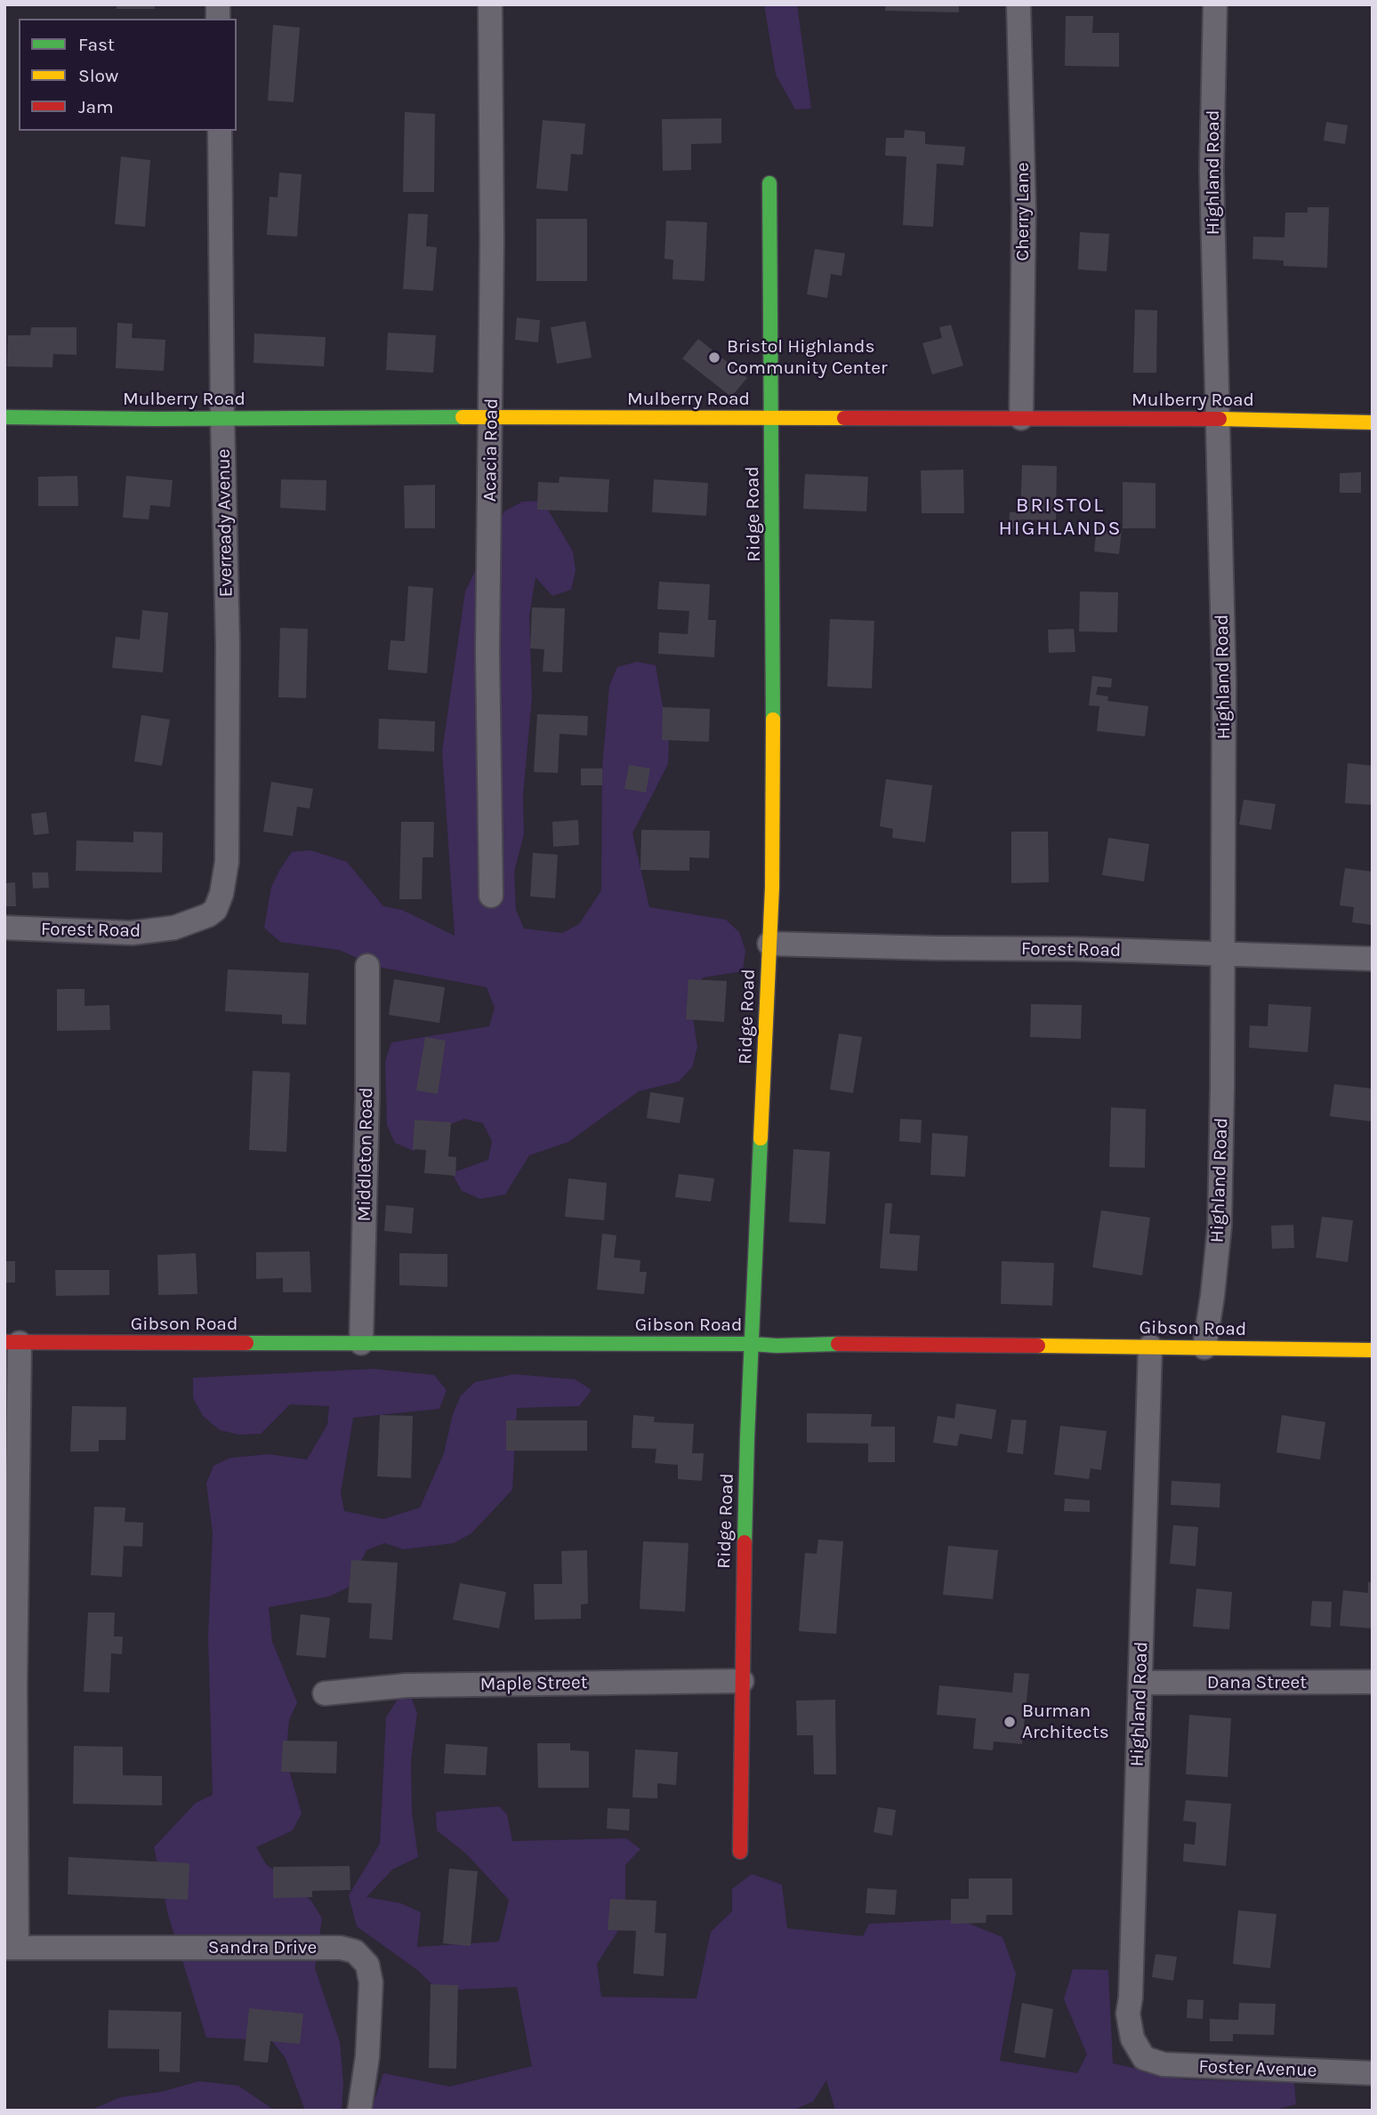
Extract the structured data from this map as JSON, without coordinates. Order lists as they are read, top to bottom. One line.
{"streets":{"street":["Highland Road","Cherry Lane","Mulberry Road","Acacia Road","Ridge Road","Everready Avenue","Forest Road","Middleton Road","Gibson Road","Dana Street","Maple Street","Sandra Drive","Foster Avenue"]},"crossings":[["Highland Road","Mulberry Road"],["Highland Road","Forest Road"],["Highland Road","Gibson Road"],["Highland Road","Dana Street"],["Highland Road","Foster Avenue"],["Cherry Lane","Mulberry Road"],["Mulberry Road","Acacia Road"],["Mulberry Road","Ridge Road"],["Mulberry Road","Everready Avenue"],["Ridge Road","Forest Road"],["Ridge Road","Gibson Road"],["Ridge Road","Maple Street"],["Everready Avenue","Forest Road"],["Middleton Road","Gibson Road"]],"districts":["BRISTOL HIGHLANDS"],"places":["Bristol Highlands Community Center","Burman Architects"],"legend":["Fast","Slow","Jam"]}
